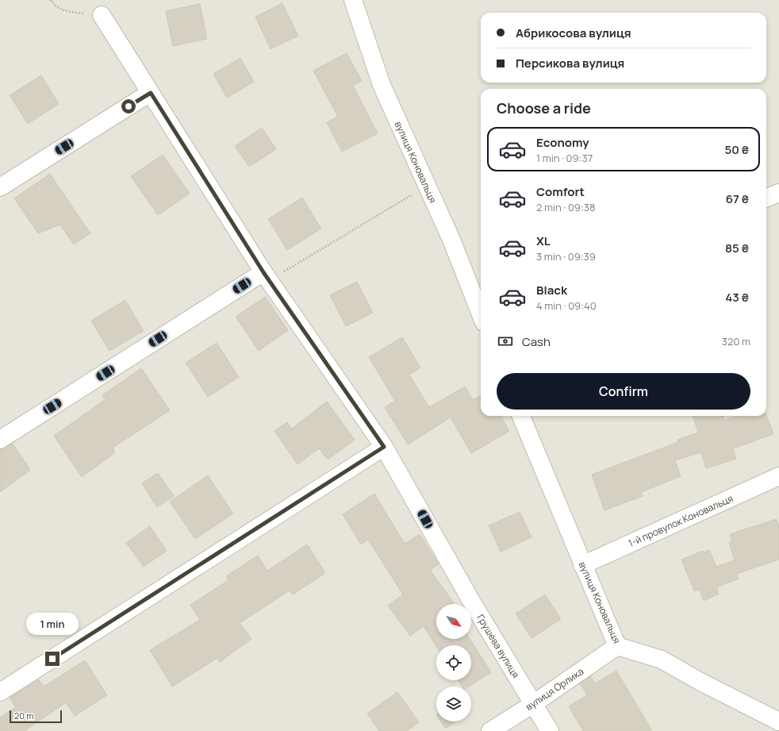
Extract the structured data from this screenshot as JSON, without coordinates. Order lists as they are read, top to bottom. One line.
{"streets":{"street":["вулиця Коновальця","1-й провулок Коновальця","Грушева вулиця","вулиця Орлика"]},"crossings":[["вулиця Коновальця","1-й провулок Коновальця"],["вулиця Коновальця","вулиця Орлика"],["Грушева вулиця","вулиця Орлика"]],"scale_bar":"20 m","north":"bottom right","page":{"banner":["Абрикосова вулиця","Персикова вулиця"],"heading":"Choose a ride","list":[{"name":"Economy","note":"1 min · 09:37","value":"50 ₴"},{"name":"Comfort","note":"2 min · 09:38","value":"67 ₴"},{"name":"XL","note":"3 min · 09:39","value":"85 ₴"},{"name":"Black","note":"4 min · 09:40","value":"43 ₴"}],"pay":["Cash","320 m"],"buttons":"Confirm","bubble":"1 min","scale":"20 m"}}
